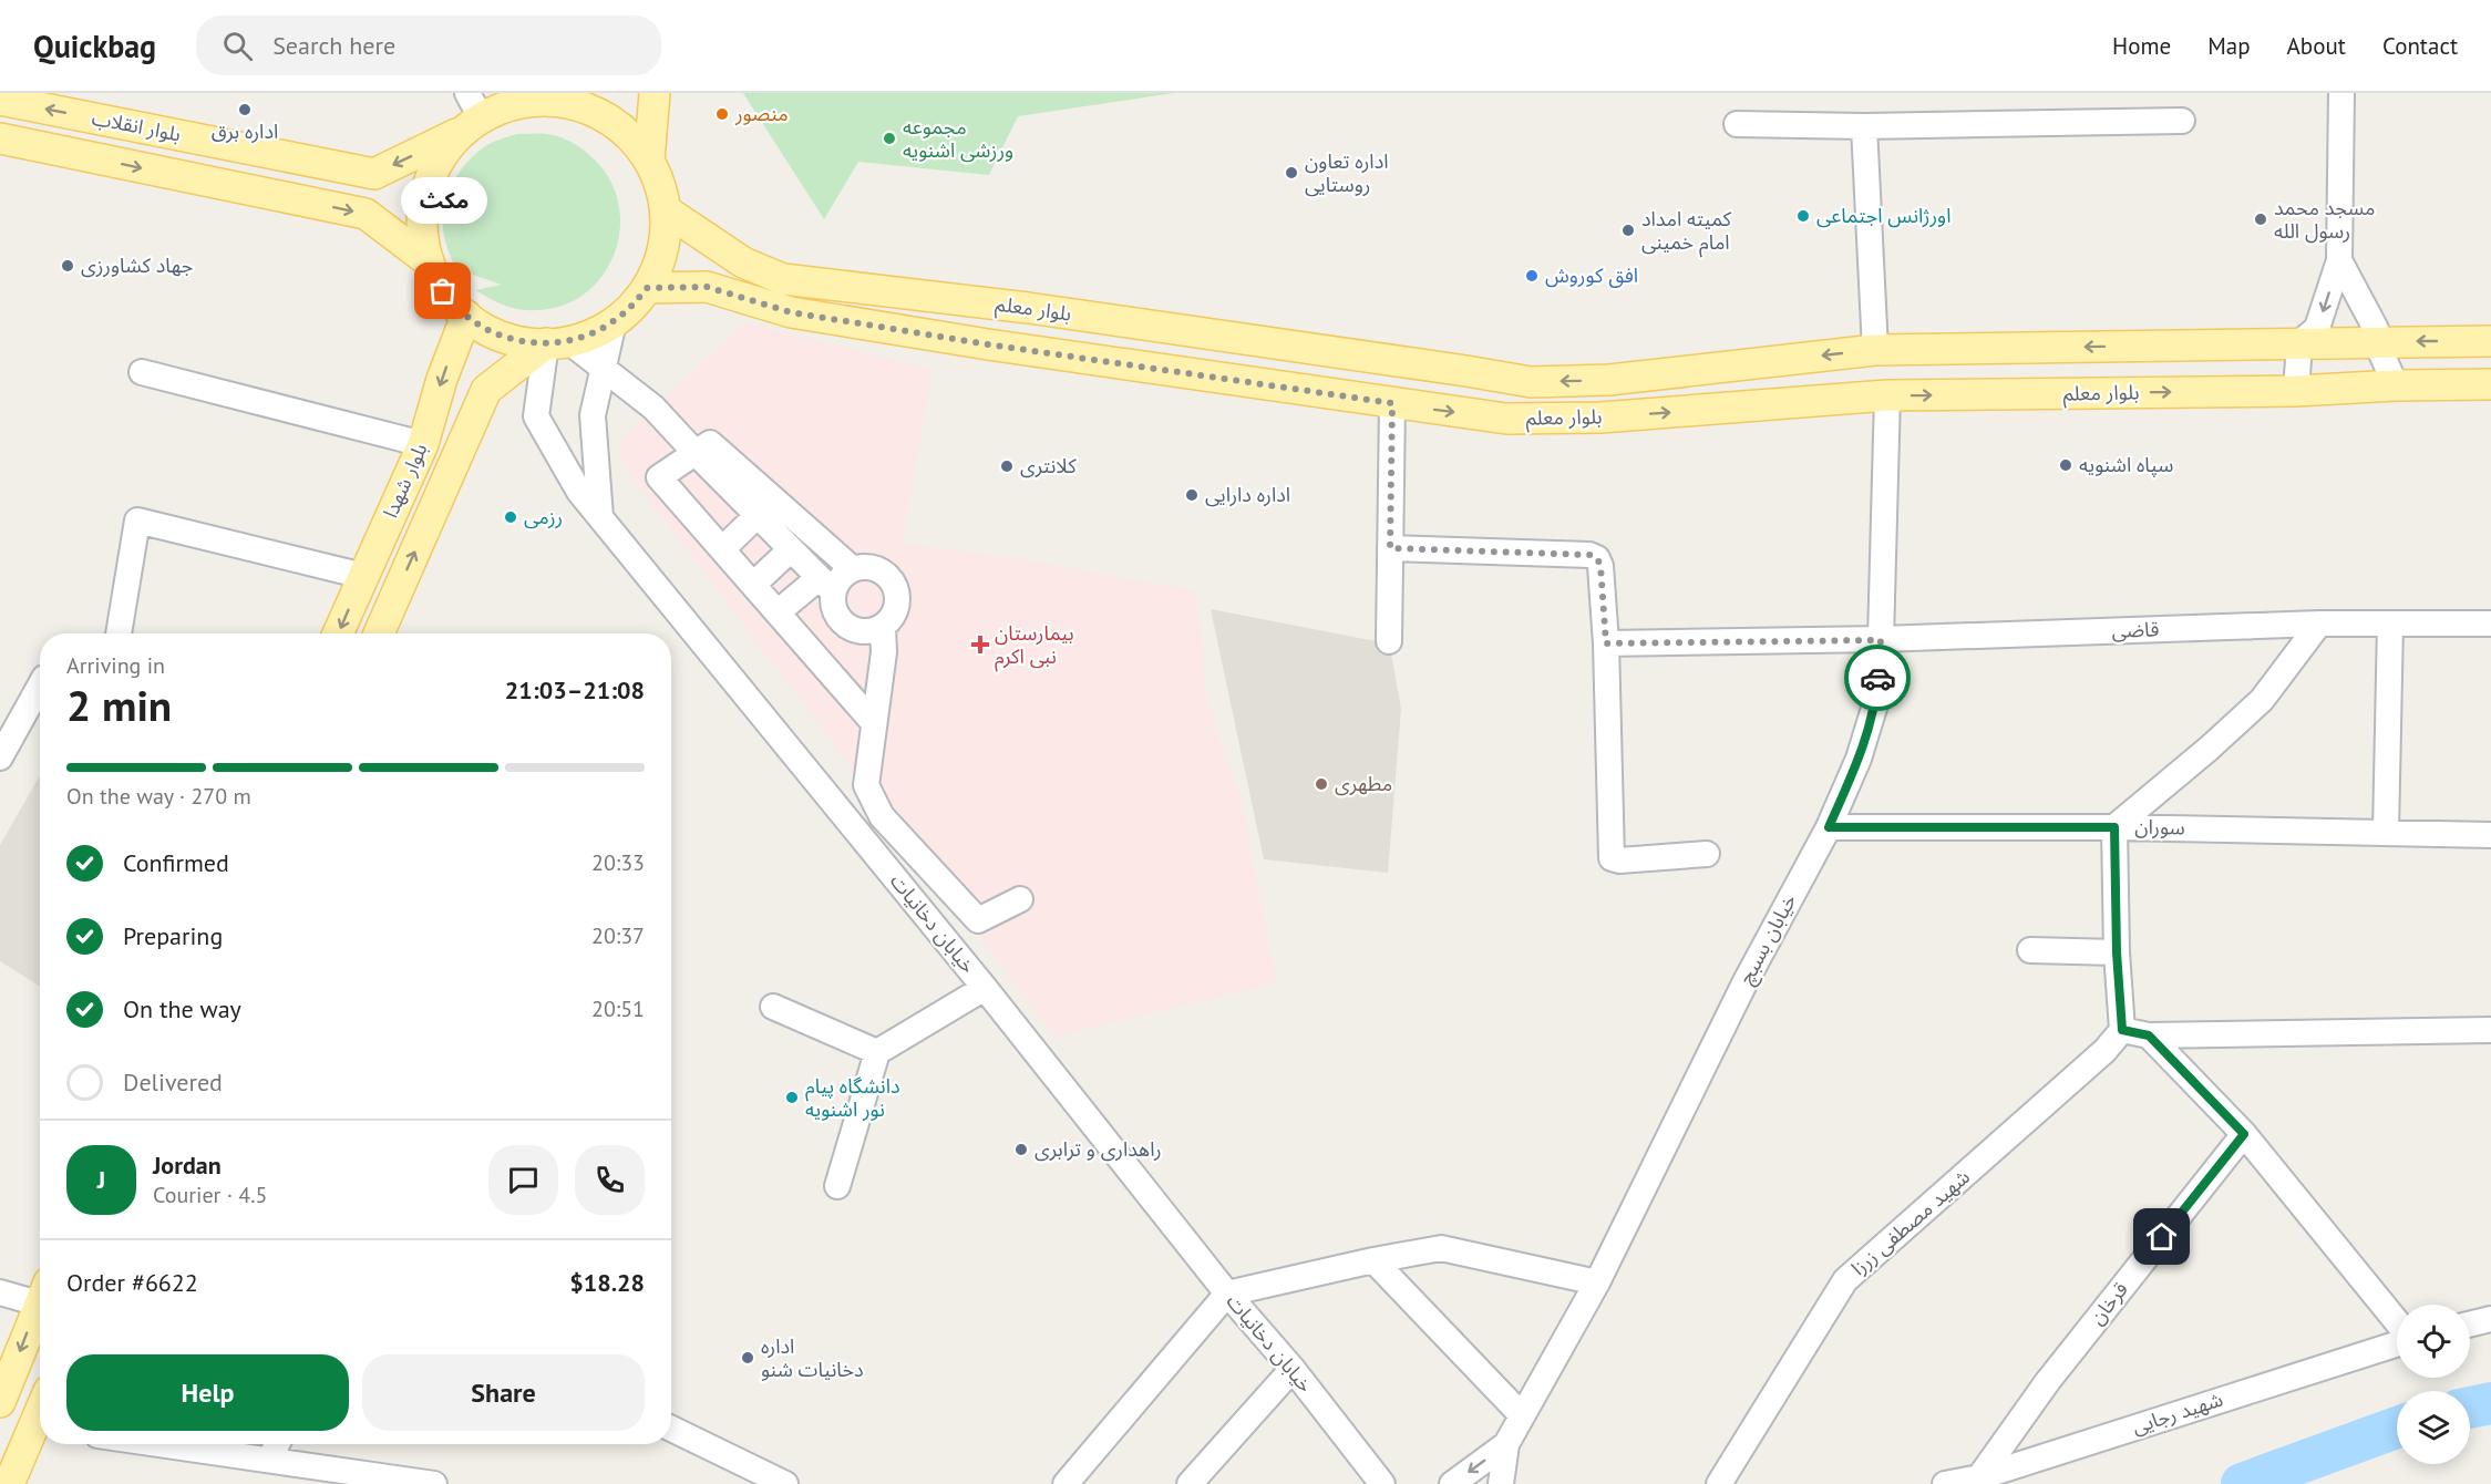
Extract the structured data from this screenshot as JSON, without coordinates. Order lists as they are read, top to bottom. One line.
{"streets":{"main road":["بلوار انقلاب","بلوار معلم","بلوار شهدا"],"street":["قاضی","سوران","خیابان دخانیات","خیابان بسبچ","شهید مصطفی زرزا","قرخان","شهید رجایی"]},"crossings":[["بلوار معلم","خیابان بسبچ"],["بلوار شهدا","خیابان دخانیات"],["قاضی","خیابان بسبچ"],["سوران","خیابان بسبچ"],["قرخان","شهید رجایی"]],"places":{"other":["اداره برق","منصور","مجموعه ورزشی اشنویه","اداره تعاون روستایی","اورژانس اجتماعی","مسجد محمد رسول الله","کمیته امداد امام خمینی","جهاد کشاورزی","افق کوروش","مکث","سپاه اشنویه","کلانتری","اداره دارایی","رزمی","مطهری","دانشگاه پیام نور اشنویه","راهداری و ترابری","اداره دخانیات شنو"],"health":["بیمارستان نبی اکرم"]},"page":{"header":"Quickbag","search":"Search here","nav":["Home","Map","About","Contact"],"bubble":"مکث","heading":["2 min","Arriving in","21:03–21:08"],"panel":["Jordan","Courier · 4.5","Order #6622","$18.28"],"bar":"On the way · 270 m","list":[["Confirmed","20:33"],["Preparing","20:37"],["On the way","20:51"],"Delivered"],"round":"J","buttons":["Help","Share"]}}
